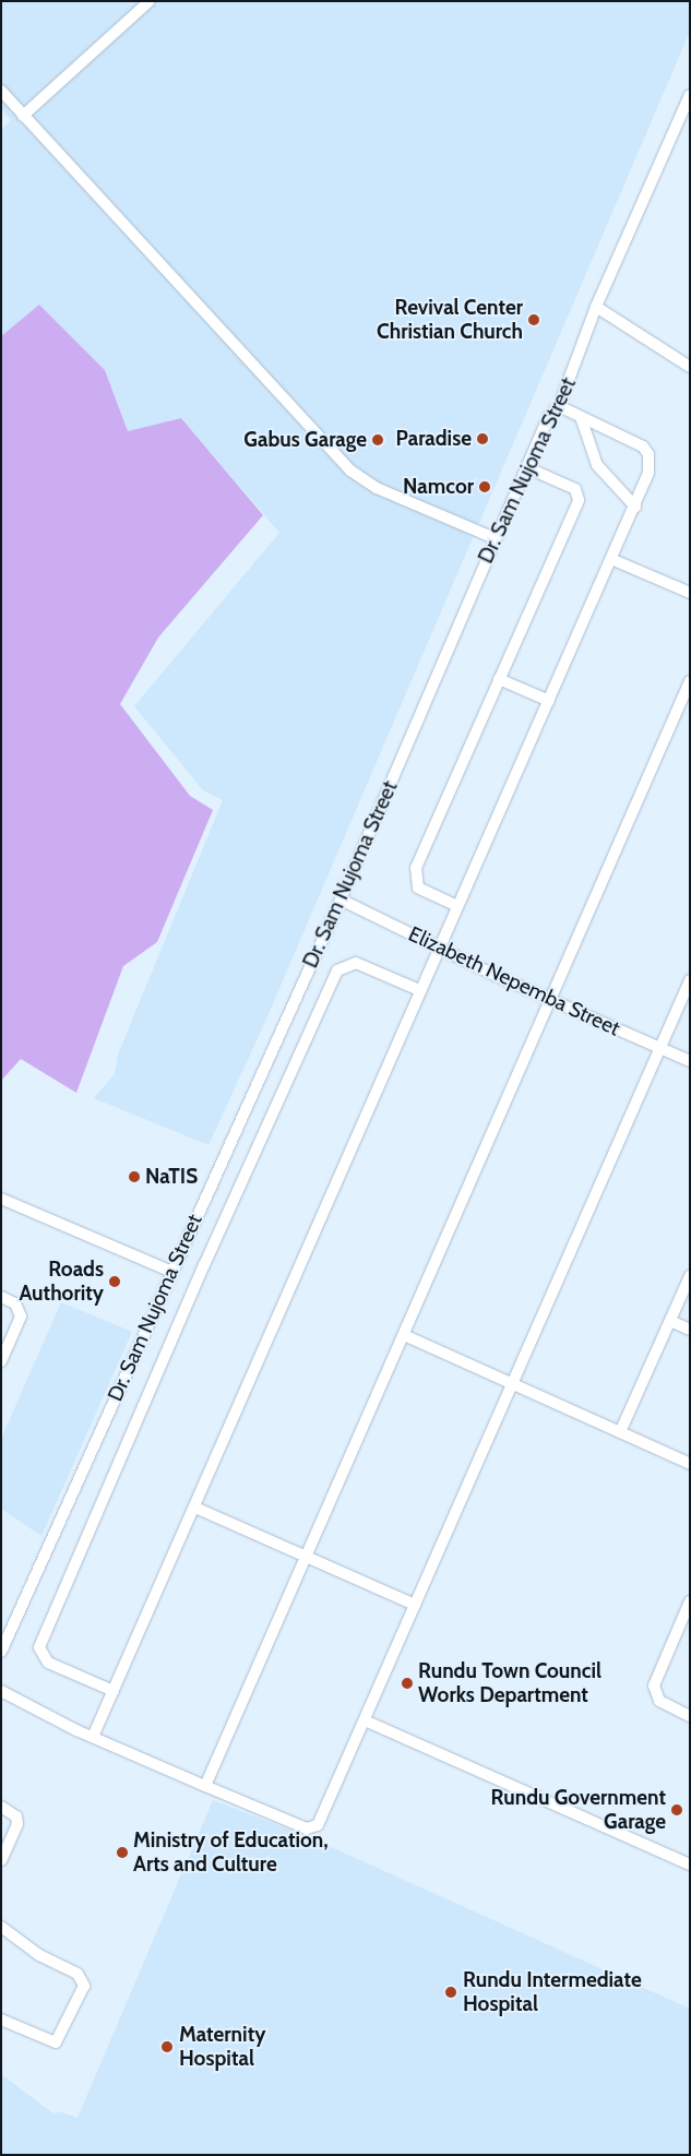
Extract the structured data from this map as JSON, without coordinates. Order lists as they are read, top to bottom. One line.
{"streets":{"street":["Dr. Sam Nujoma Street","Elizabeth Nepemba Street"]},"crossings":[["Dr. Sam Nujoma Street","Elizabeth Nepemba Street"]],"places":["Revival Center Christian Church","Paradise","Gabus Garage","Namcor","NaTIS","Roads Authority","Rundu Town Council Works Department","Rundu Government Garage","Ministry of Education, Arts and Culture","Rundu Intermediate Hospital","Maternity Hospital"]}
